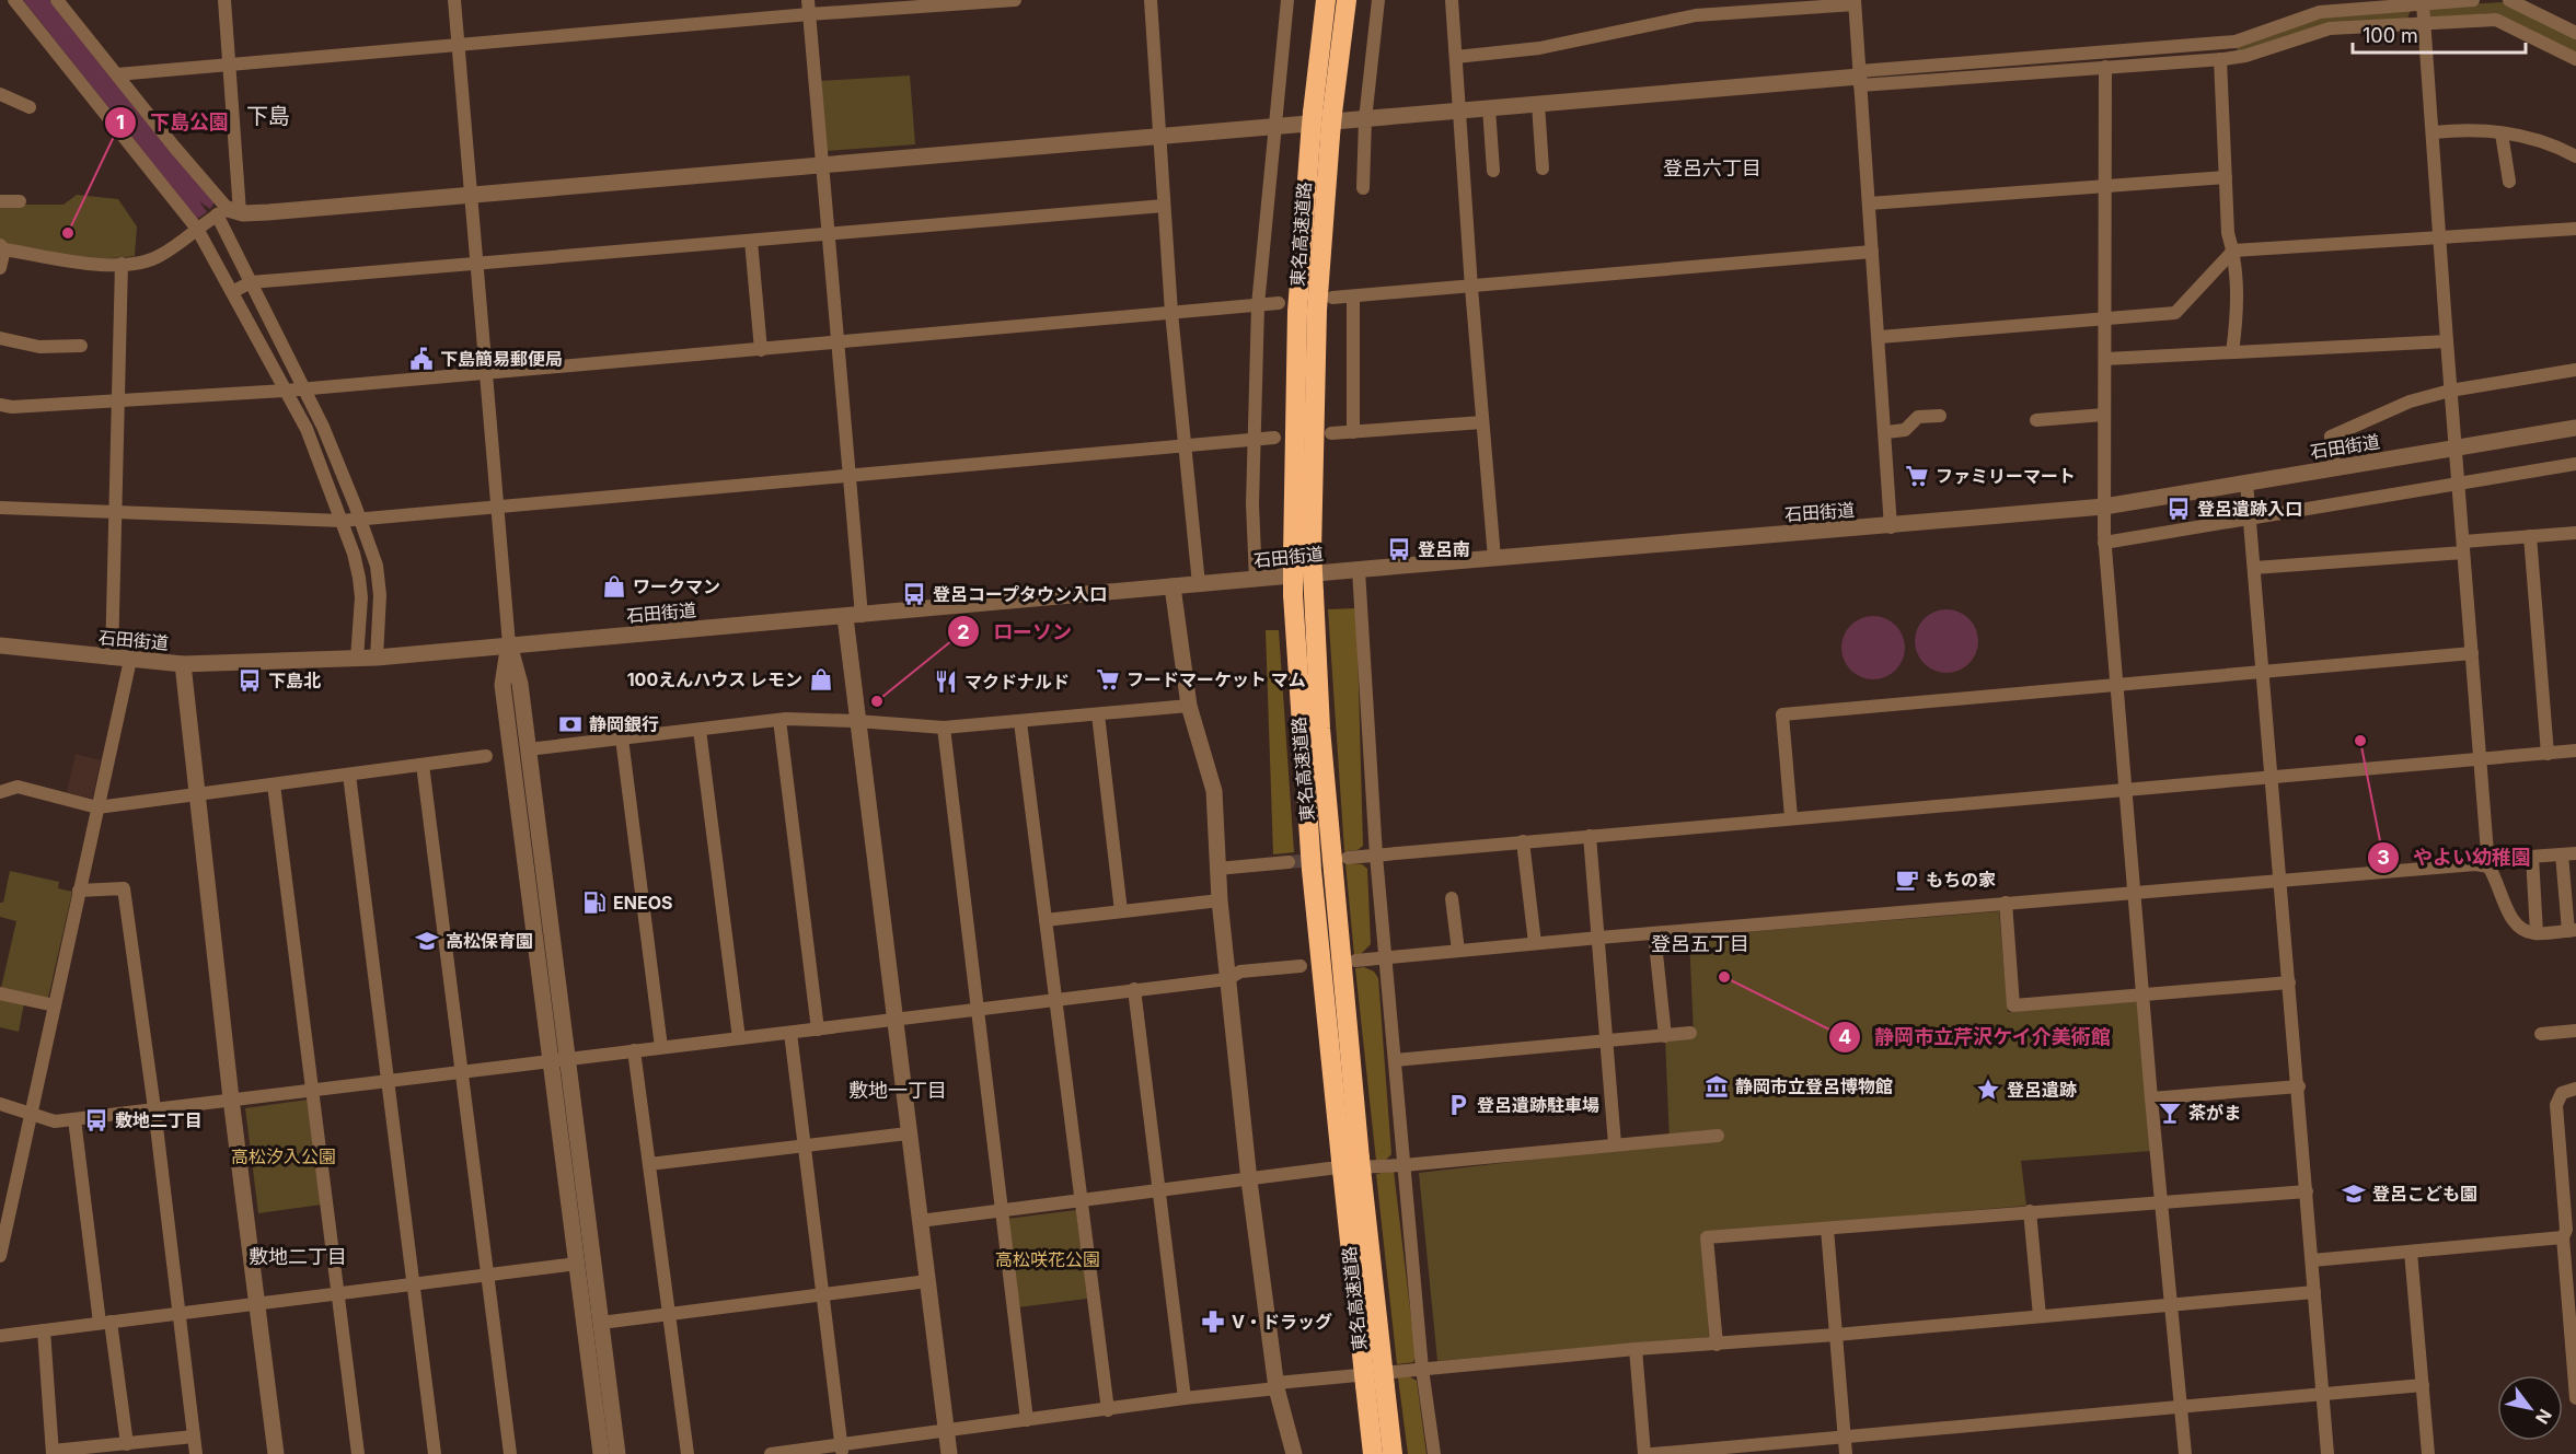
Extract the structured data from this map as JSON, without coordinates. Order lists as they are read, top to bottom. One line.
{"streets":{"highway":["東名高速道路"],"street":["石田街道"]},"districts":["下島","登呂六丁目","登呂五丁目","敷地一丁目","敷地二丁目"],"parks":["高松汐入公園","高松咲花公園"],"places":{"other":["下島公園","ローソン","やよい幼稚園","静岡市立芹沢ケイ介美術館"],"public building":["下島簡易郵便局"],"supermarket":["ファミリーマート","フードマーケット マム"],"bus stop":["登呂遺跡入口","登呂南","登呂コープタウン入口","下島北","敷地二丁目"],"shop":["ワークマン","100えんハウス レモン"],"restaurant":["マクドナルド"],"bank":["静岡銀行"],"cafe":["もちの家"],"fuel station":["ENEOS"],"school or university":["高松保育園","登呂こども園"],"museum":["静岡市立登呂博物館"],"place":["登呂遺跡"],"parking":["登呂遺跡駐車場"],"bar":["茶がま"],"pharmacy":["V・ドラッグ"]},"scale_bar":"100 m","north":"bottom right"}
